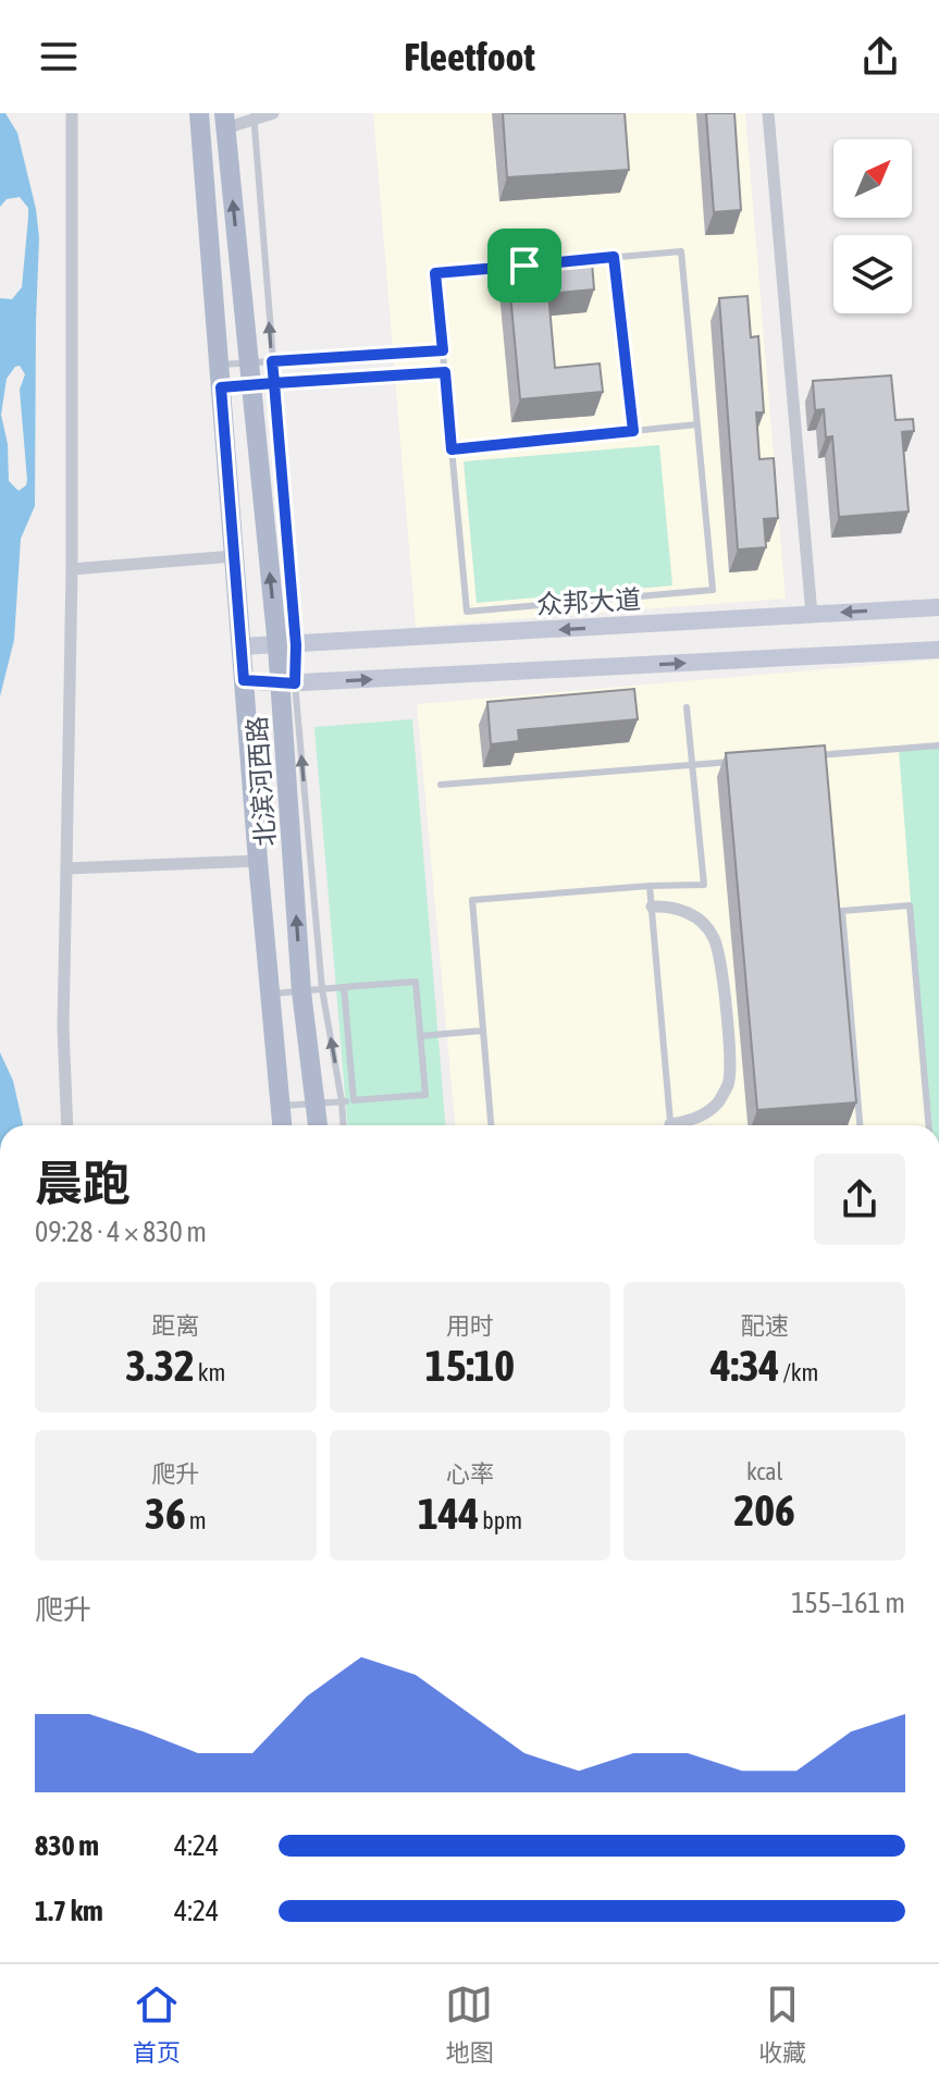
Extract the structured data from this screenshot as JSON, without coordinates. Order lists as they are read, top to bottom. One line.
{"streets":{"main road":["众邦大道","北滨河西路"]},"crossings":[["众邦大道","北滨河西路"]],"north":"top right","page":{"header":"Fleetfoot","heading":["晨跑","09:28 · 4 × 830 m"],"stats":[["距离","3.32 km"],["用时","15:10"],["配速","4:34 /km"],["爬升","36 m"],["心率","144 bpm"],["kcal","206"]],"chart":["爬升","155–161 m"],"list":[{"name":"830 m","note":"4:24"},{"name":"1.7 km","note":"4:24"}],"tabs":["首页","地图","收藏"]}}
